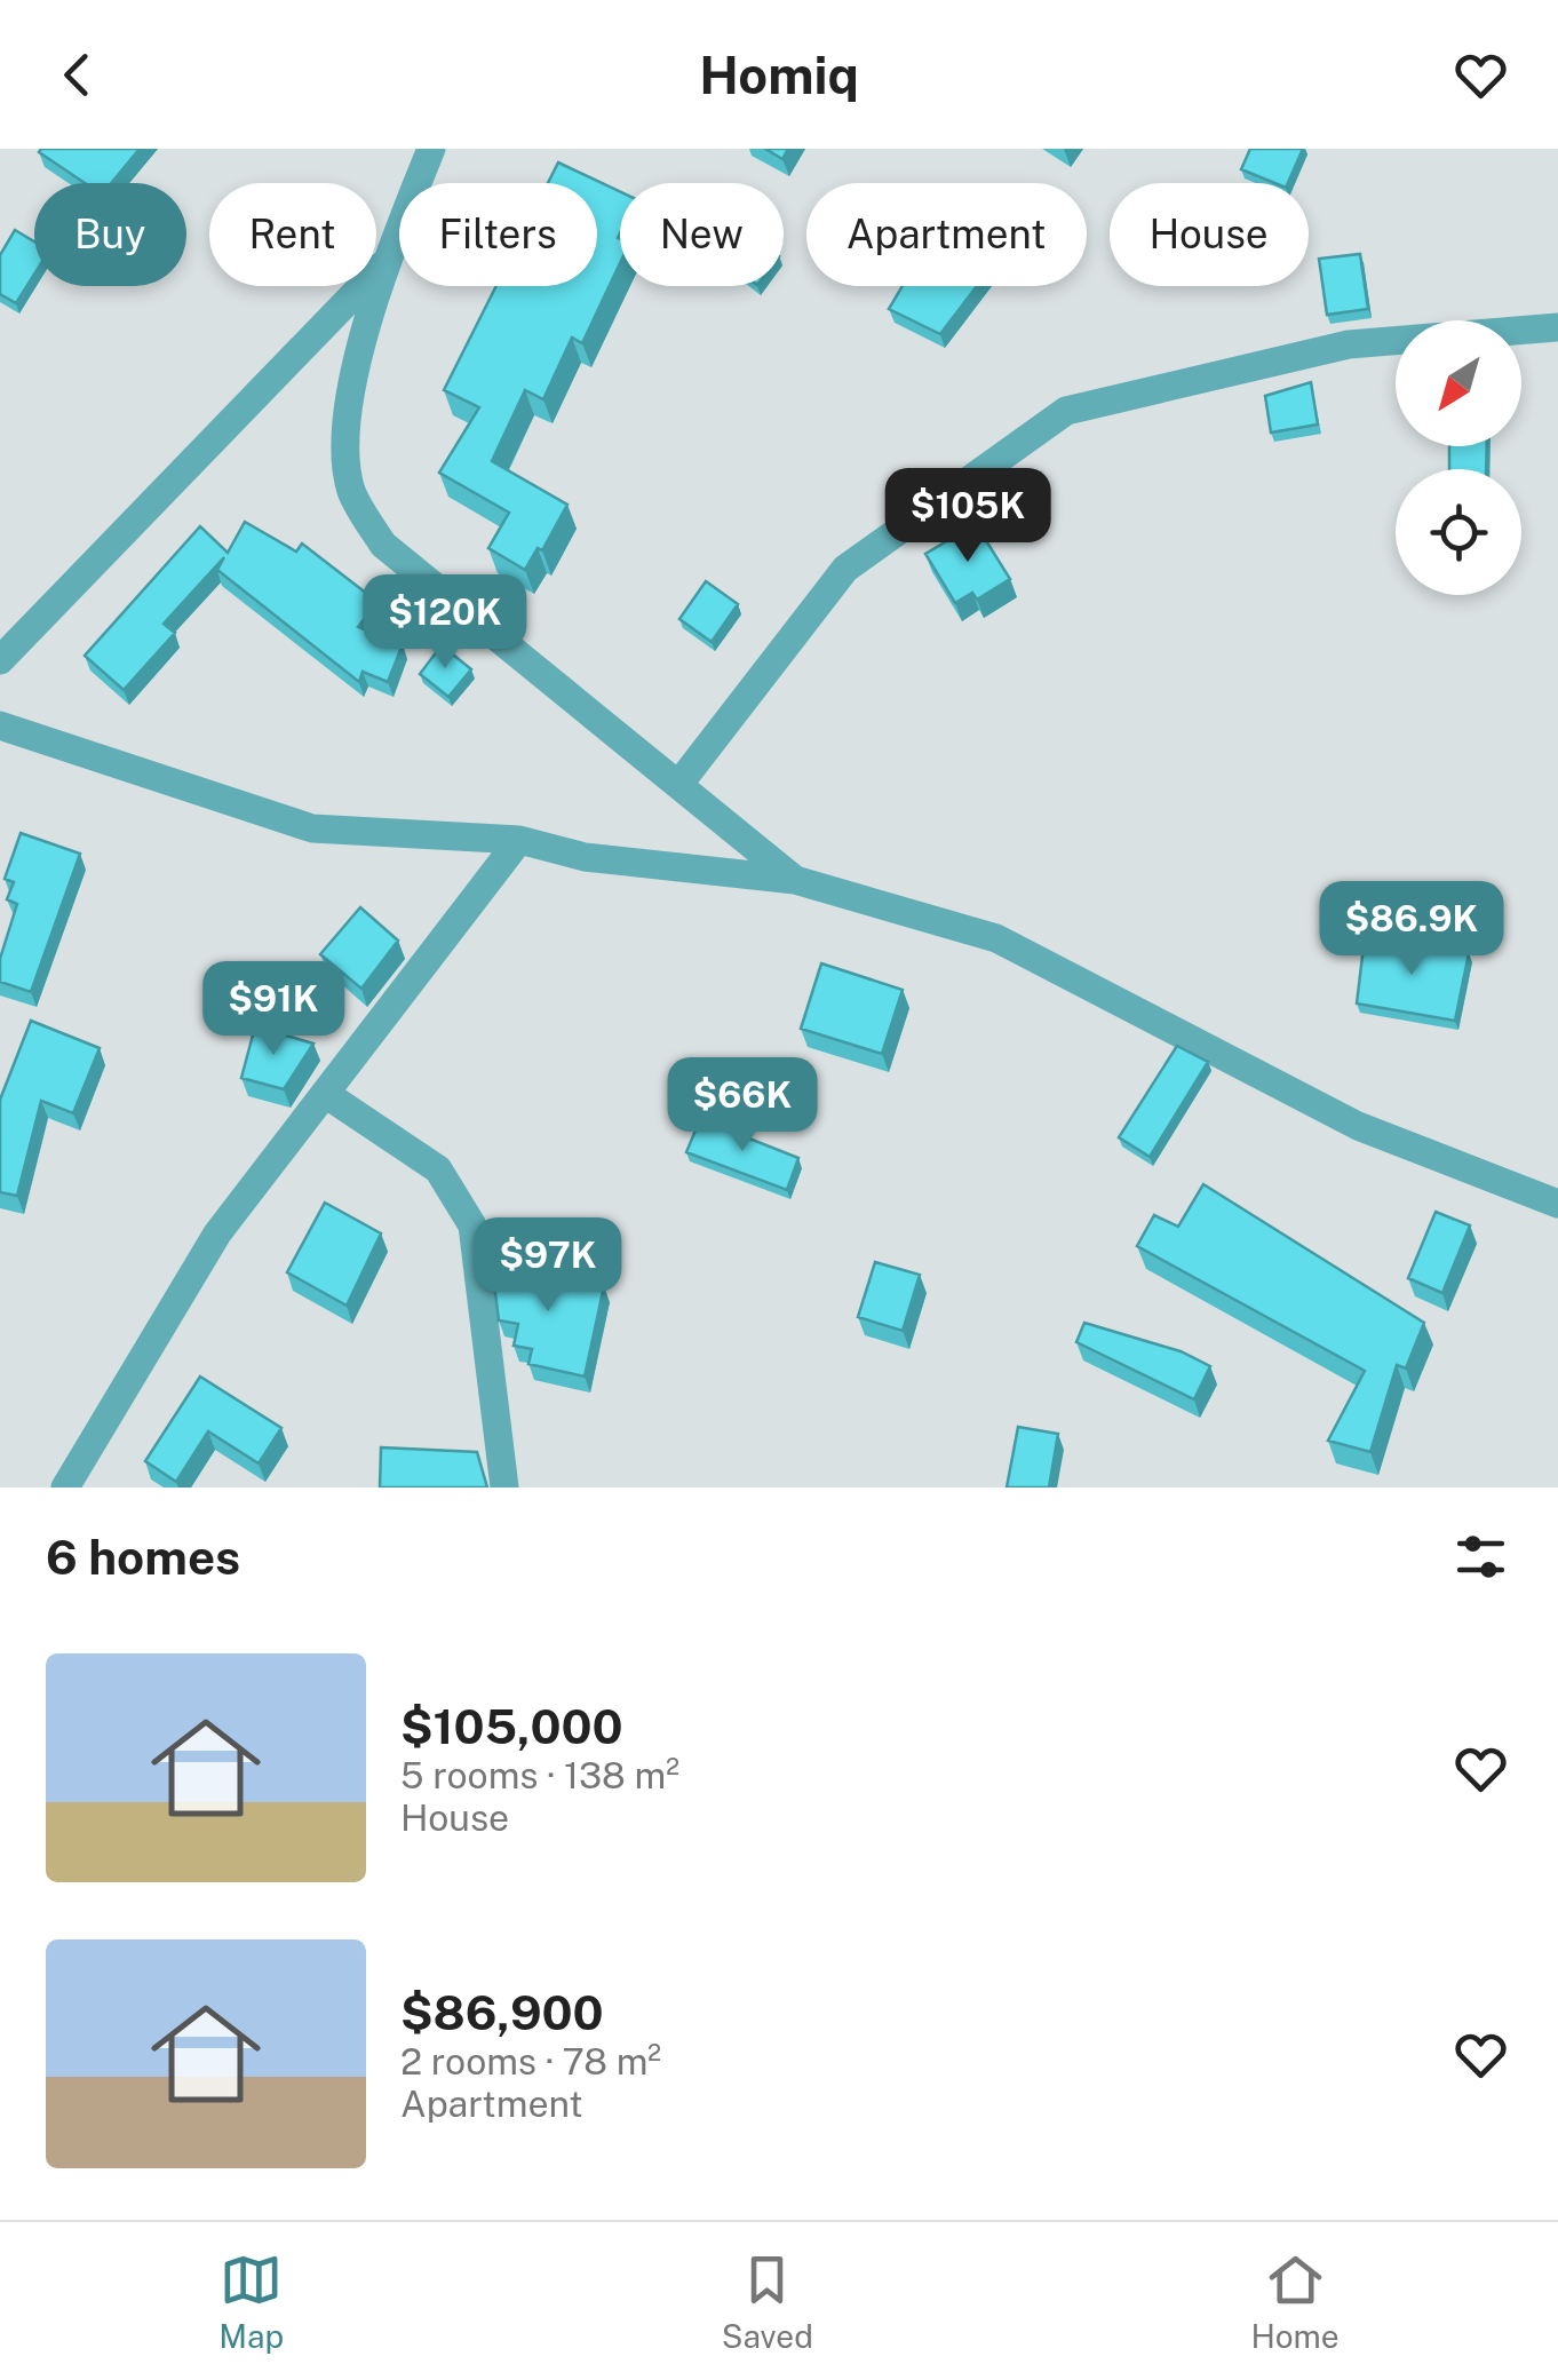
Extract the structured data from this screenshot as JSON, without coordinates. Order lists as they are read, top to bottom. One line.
{"north":"bottom left","page":{"header":"Homiq","chip":["Buy","Rent","Filters","New","Apartment","House"],"price":["$105K","$120K","$86.9K","$91K","$66K","$97K"],"heading":"6 homes","list":[{"name":"$105,000","note":"5 rooms · 138 m² · House"},{"name":"$86,900","note":"2 rooms · 78 m² · Apartment"}],"tabs":["Map","Saved","Home"]}}
